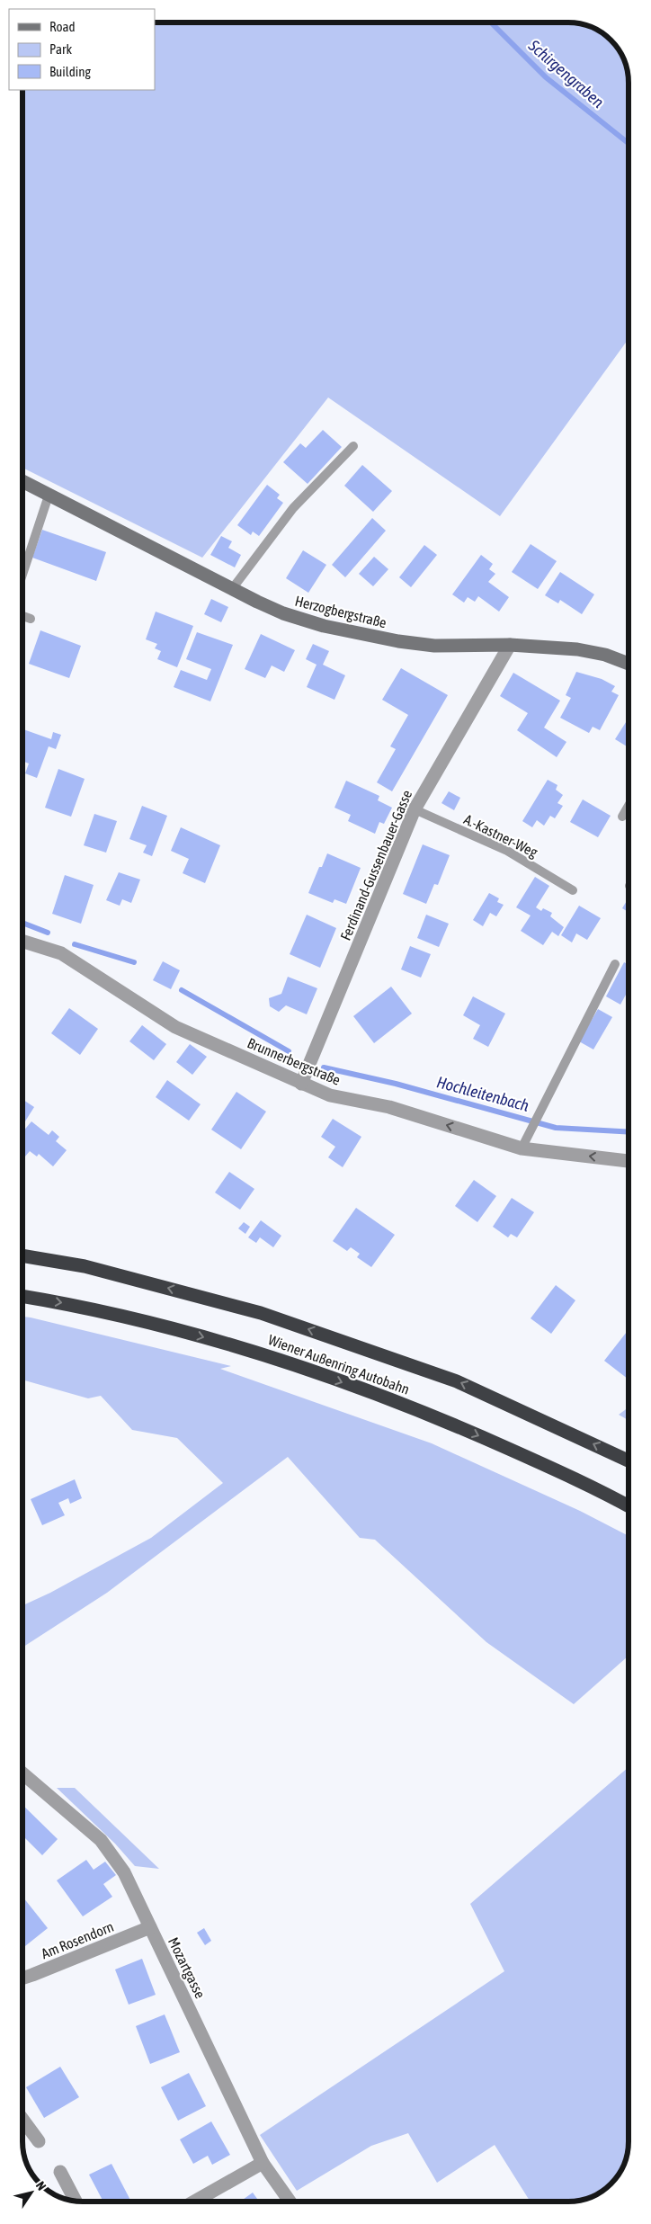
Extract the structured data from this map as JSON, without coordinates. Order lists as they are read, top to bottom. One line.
{"streets":{"highway":["Wiener Außenring Autobahn"],"main road":["Herzogbergstraße"],"street":["Ferdinand-Gussenbauer-Gasse","Brunnerbergstraße","Am Rosendorn","Mozartgasse"],"lane":["A.-Kastner-Weg"]},"crossings":[["Herzogbergstraße","Ferdinand-Gussenbauer-Gasse"],["A.-Kastner-Weg","Ferdinand-Gussenbauer-Gasse"],["Ferdinand-Gussenbauer-Gasse","Brunnerbergstraße"],["Am Rosendorn","Mozartgasse"]],"one_way":["Brunnerbergstraße"],"water":["Schirgengraben","Hochleitenbach"],"legend":["Road","Park","Building"],"north":"top right"}
